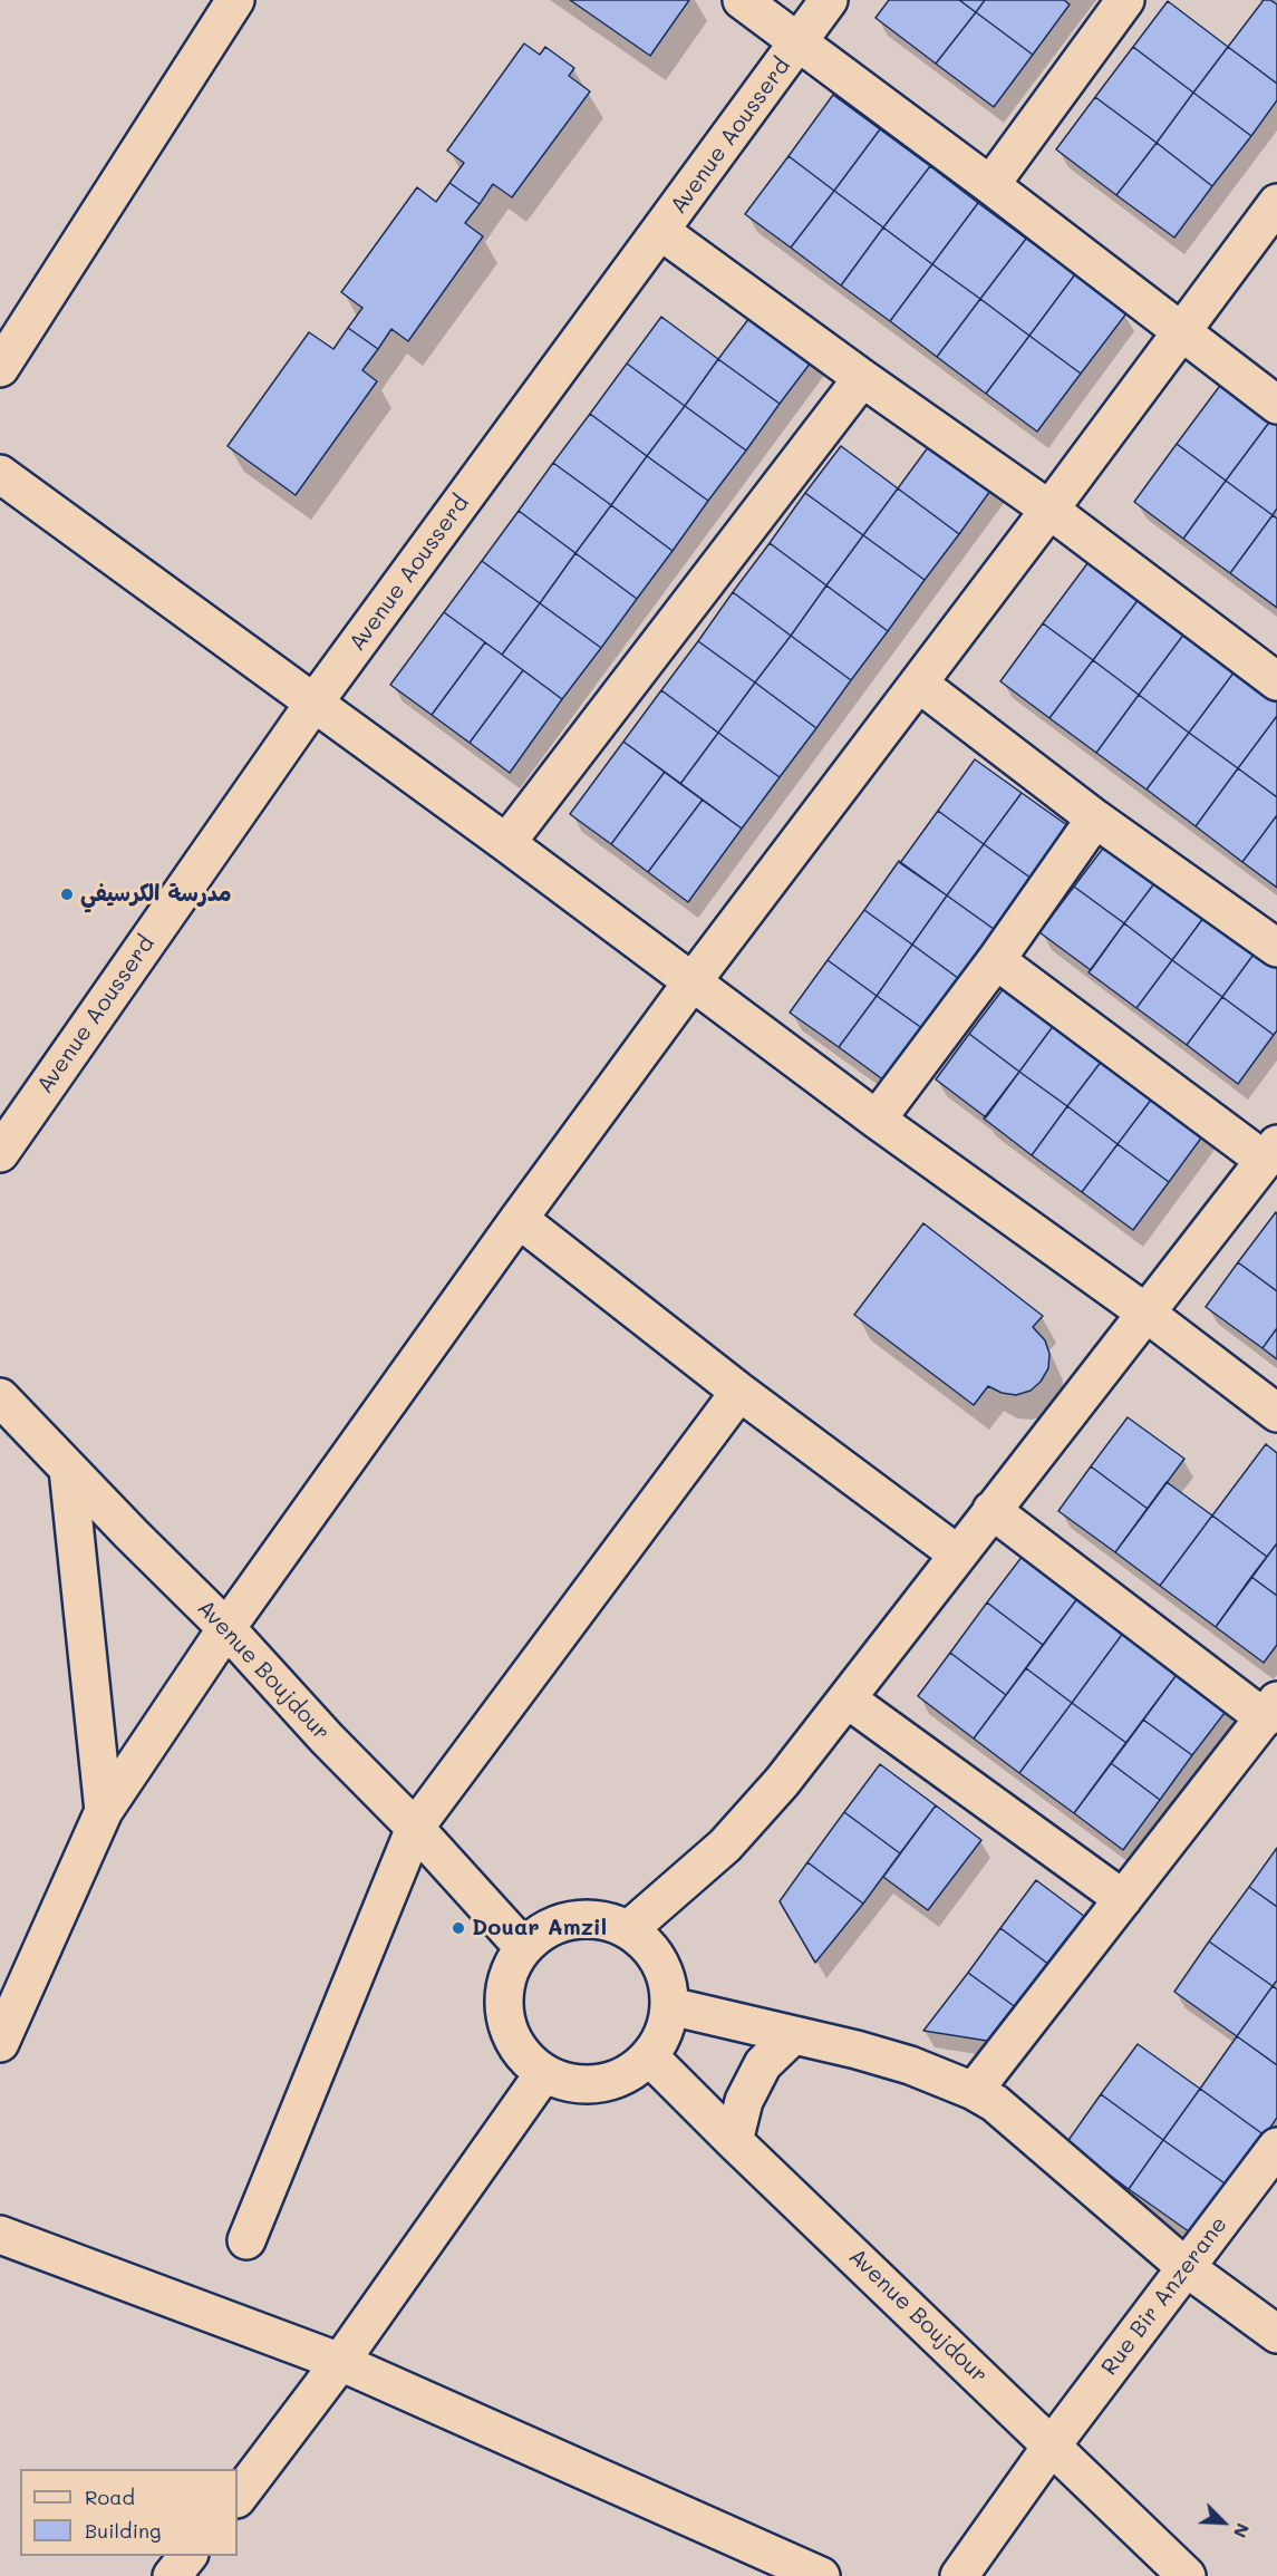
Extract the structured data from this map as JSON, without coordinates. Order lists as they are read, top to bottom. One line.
{"streets":{"street":["Avenue Aousserd","Avenue Boujdour","Rue Bir Anzerane"]},"crossings":[["Avenue Boujdour","Rue Bir Anzerane"]],"places":["مدرسة الكرسيفي","Douar Amzil"],"legend":["Road","Building"],"north":"bottom right"}
